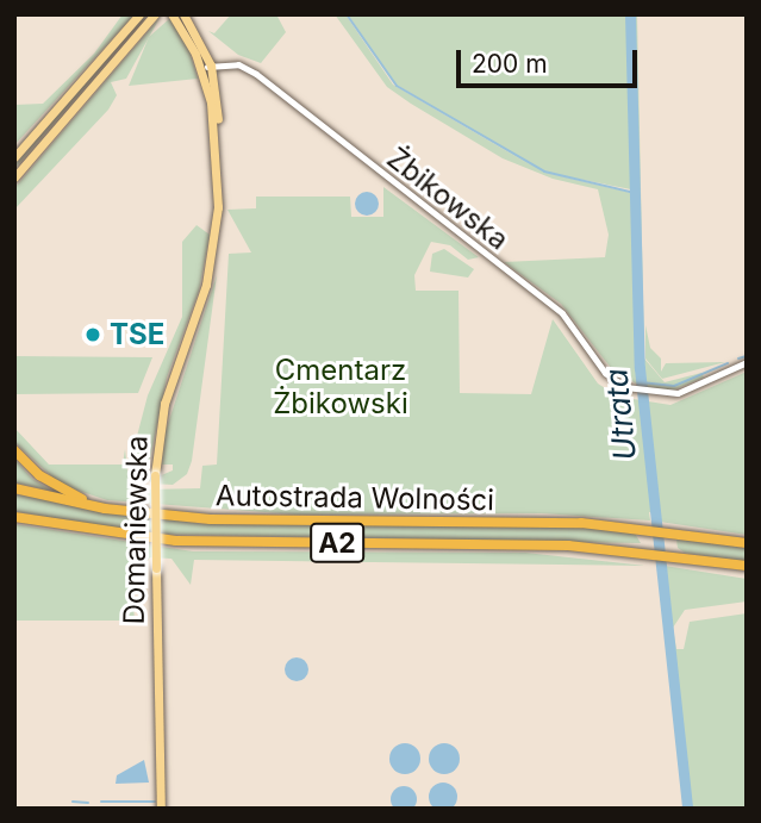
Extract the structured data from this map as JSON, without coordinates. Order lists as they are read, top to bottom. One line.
{"streets":{"highway":["Autostrada Wolności","A2"],"main road":["Domaniewska"],"street":["Żbikowska"]},"crossings":[["Żbikowska","Domaniewska"]],"water":["Utrata"],"parks":["Cmentarz Żbikowski"],"places":["TSE"],"scale_bar":"200 m"}
